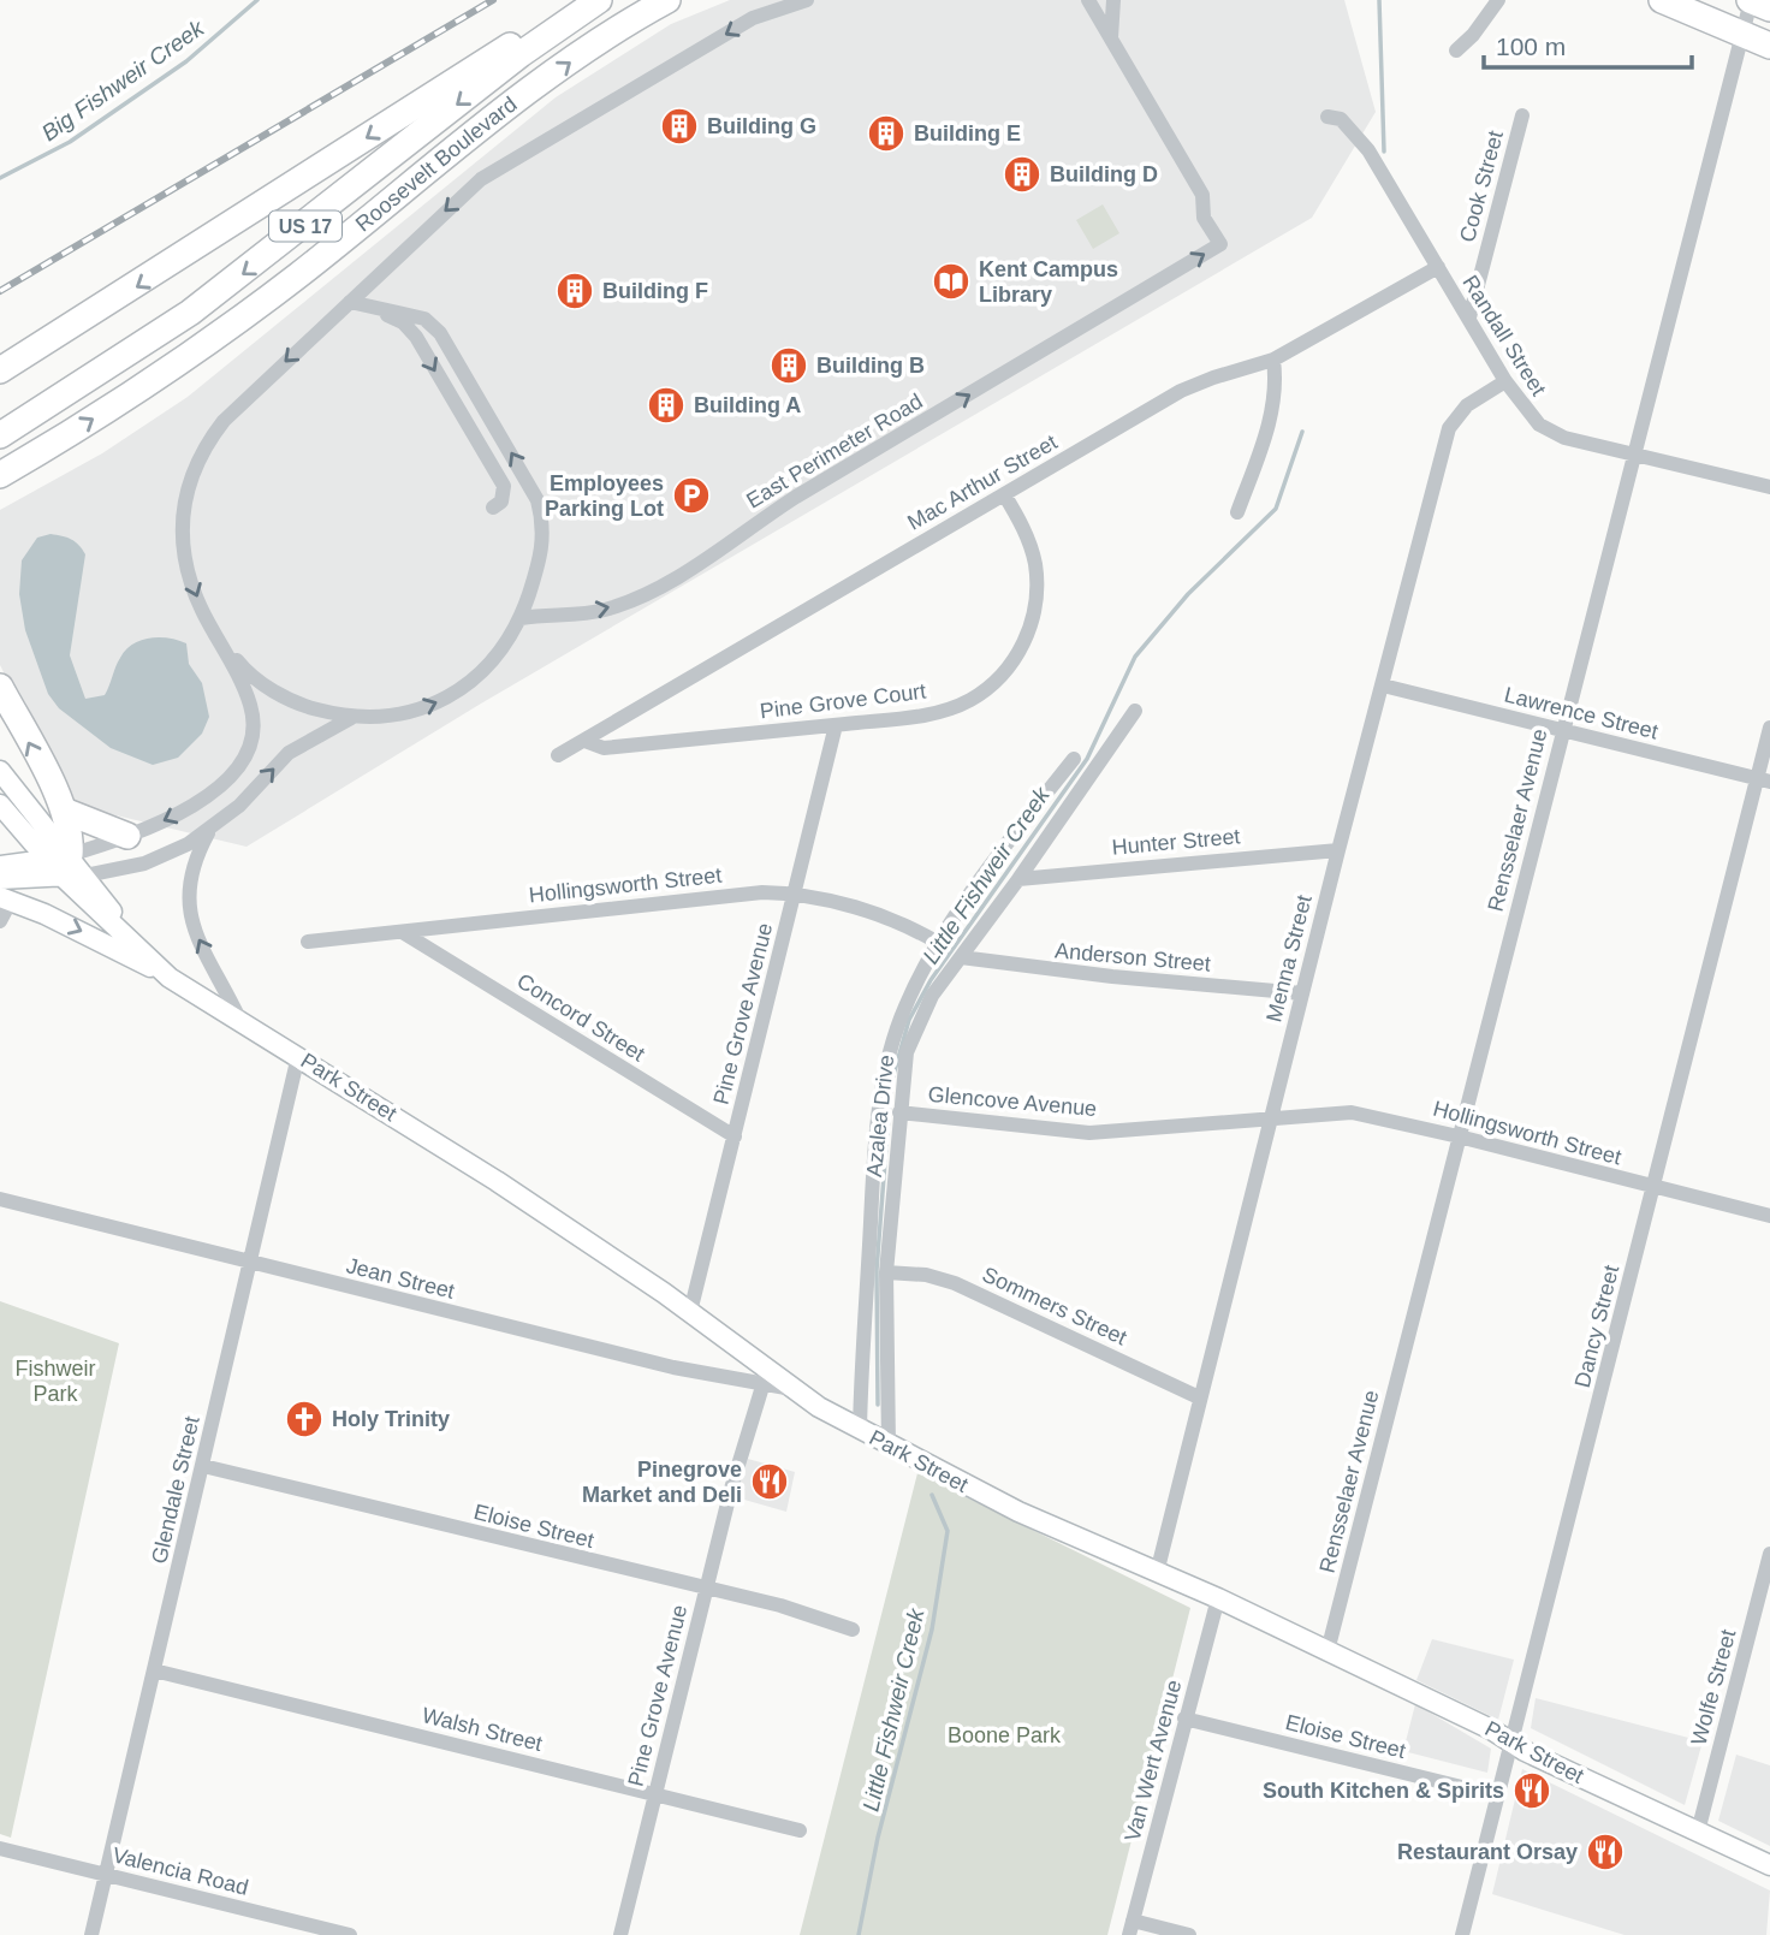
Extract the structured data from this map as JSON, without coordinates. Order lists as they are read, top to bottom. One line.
{"streets":{"highway":["Roosevelt Boulevard","US 17"],"street":["Cook Street","Randall Street","East Perimeter Road","Mac Arthur Street","Pine Grove Court","Lawrence Street","Rensselaer Avenue","Hunter Street","Hollingsworth Street","Anderson Street","Menna Street","Pine Grove Avenue","Concord Street","Park Street","Glencove Avenue","Azalea Drive","Jean Street","Sommers Street","Dancy Street","Glendale Street","Eloise Street","Wolfe Street","Walsh Street","Van Wert Avenue","Valencia Road"]},"crossings":[["Cook Street","Randall Street"],["Randall Street","Mac Arthur Street"],["Randall Street","Rensselaer Avenue"],["Randall Street","Menna Street"],["Mac Arthur Street","Pine Grove Court"],["Pine Grove Court","Pine Grove Avenue"],["Lawrence Street","Rensselaer Avenue"],["Lawrence Street","Menna Street"],["Lawrence Street","Dancy Street"],["Rensselaer Avenue","Hollingsworth Street"],["Rensselaer Avenue","Park Street"],["Hunter Street","Menna Street"],["Hunter Street","Azalea Drive"],["Hollingsworth Street","Menna Street"],["Hollingsworth Street","Pine Grove Avenue"],["Hollingsworth Street","Concord Street"],["Hollingsworth Street","Glencove Avenue"],["Hollingsworth Street","Azalea Drive"],["Hollingsworth Street","Dancy Street"],["Anderson Street","Menna Street"],["Anderson Street","Azalea Drive"],["Menna Street","Park Street"],["Menna Street","Glencove Avenue"],["Menna Street","Sommers Street"],["Pine Grove Avenue","Concord Street"],["Pine Grove Avenue","Park Street"],["Pine Grove Avenue","Jean Street"],["Pine Grove Avenue","Eloise Street"],["Pine Grove Avenue","Walsh Street"],["Park Street","Azalea Drive"],["Park Street","Jean Street"],["Park Street","Dancy Street"],["Park Street","Glendale Street"],["Park Street","Wolfe Street"],["Park Street","Van Wert Avenue"],["Glencove Avenue","Azalea Drive"],["Azalea Drive","Sommers Street"],["Jean Street","Glendale Street"],["Dancy Street","Eloise Street"],["Glendale Street","Eloise Street"],["Glendale Street","Walsh Street"],["Glendale Street","Valencia Road"],["Eloise Street","Van Wert Avenue"]],"water":["Big Fishweir Creek","Little Fishweir Creek"],"parks":["Fishweir Park","Boone Park"],"places":{"building":["Building G","Building E","Building D","Building F","Building B","Building A"],"library":["Kent Campus Library"],"parking":["Employees Parking Lot"],"church":["Holy Trinity"],"restaurant":["Pinegrove Market and Deli","South Kitchen & Spirits","Restaurant Orsay"]},"scale_bar":"100 m"}
